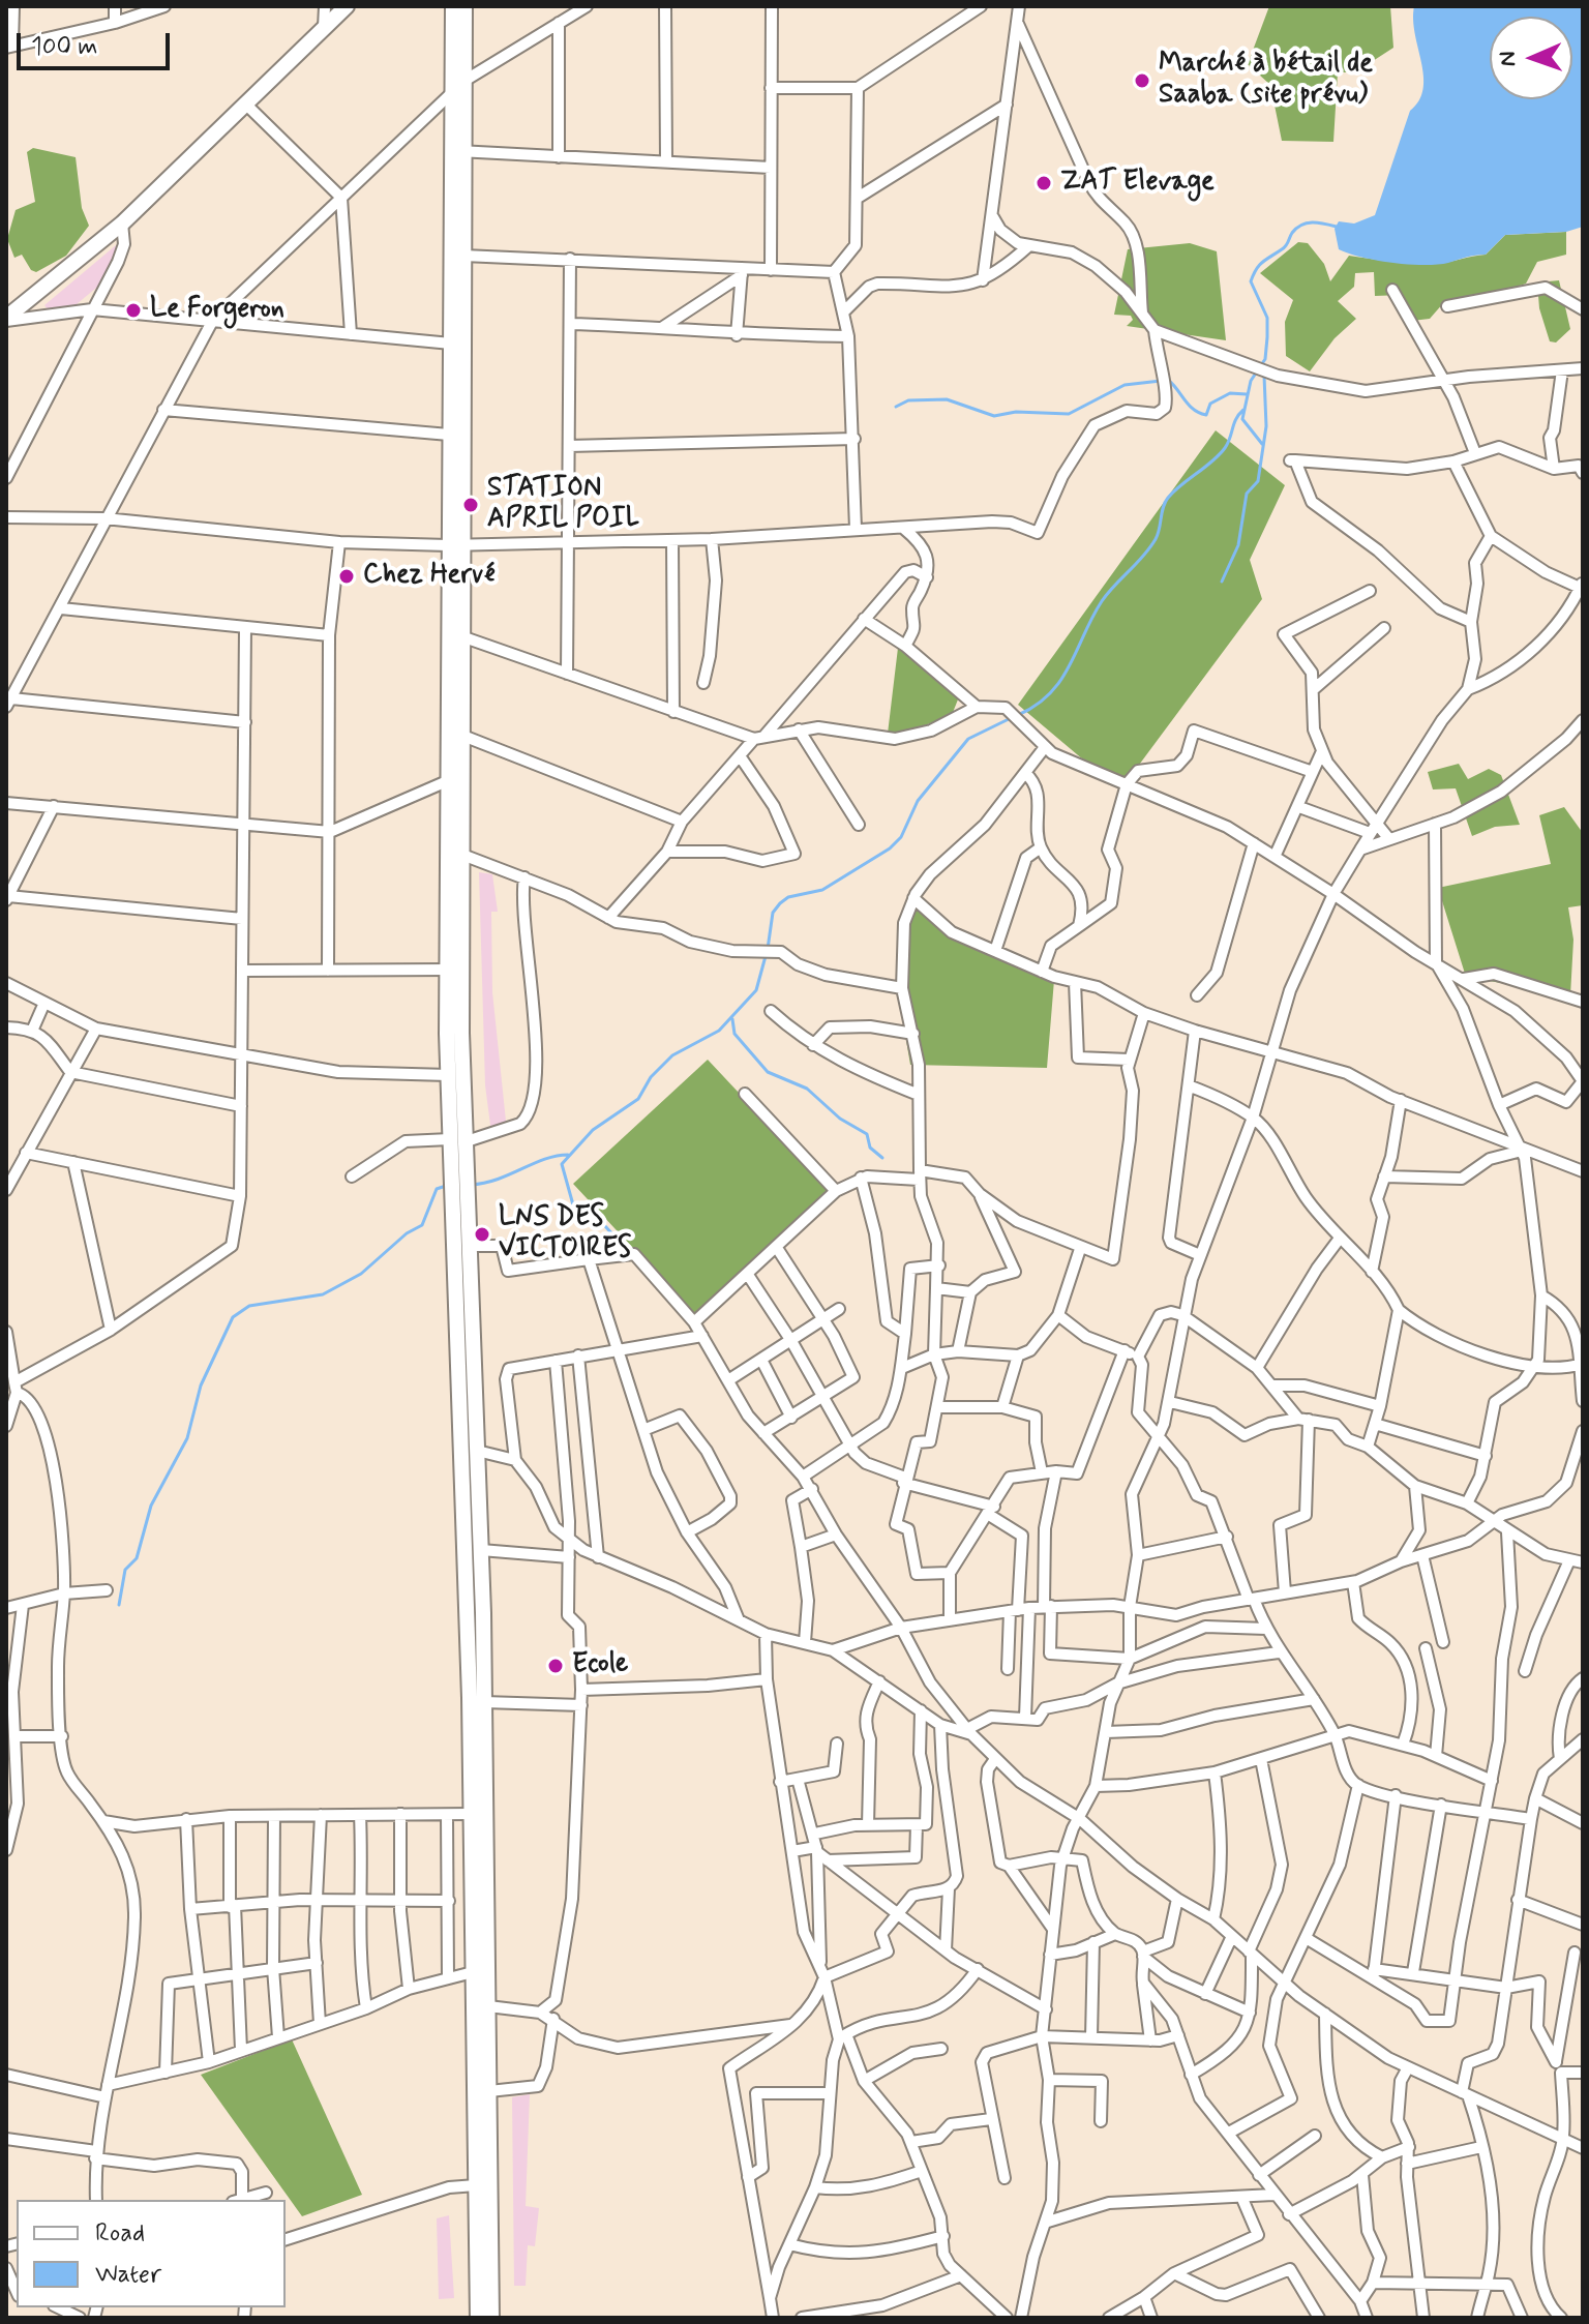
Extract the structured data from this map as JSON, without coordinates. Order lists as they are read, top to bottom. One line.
{"places":["Marché à bétail de Saaba (site prévu)","ZAT Elevage","Le Forgeron","STATION APRIL POIL","Chez Hervé","LNS DES VICTOIRES","Ecole"],"legend":["Road","Water"],"scale_bar":"100 m","north":"left"}
